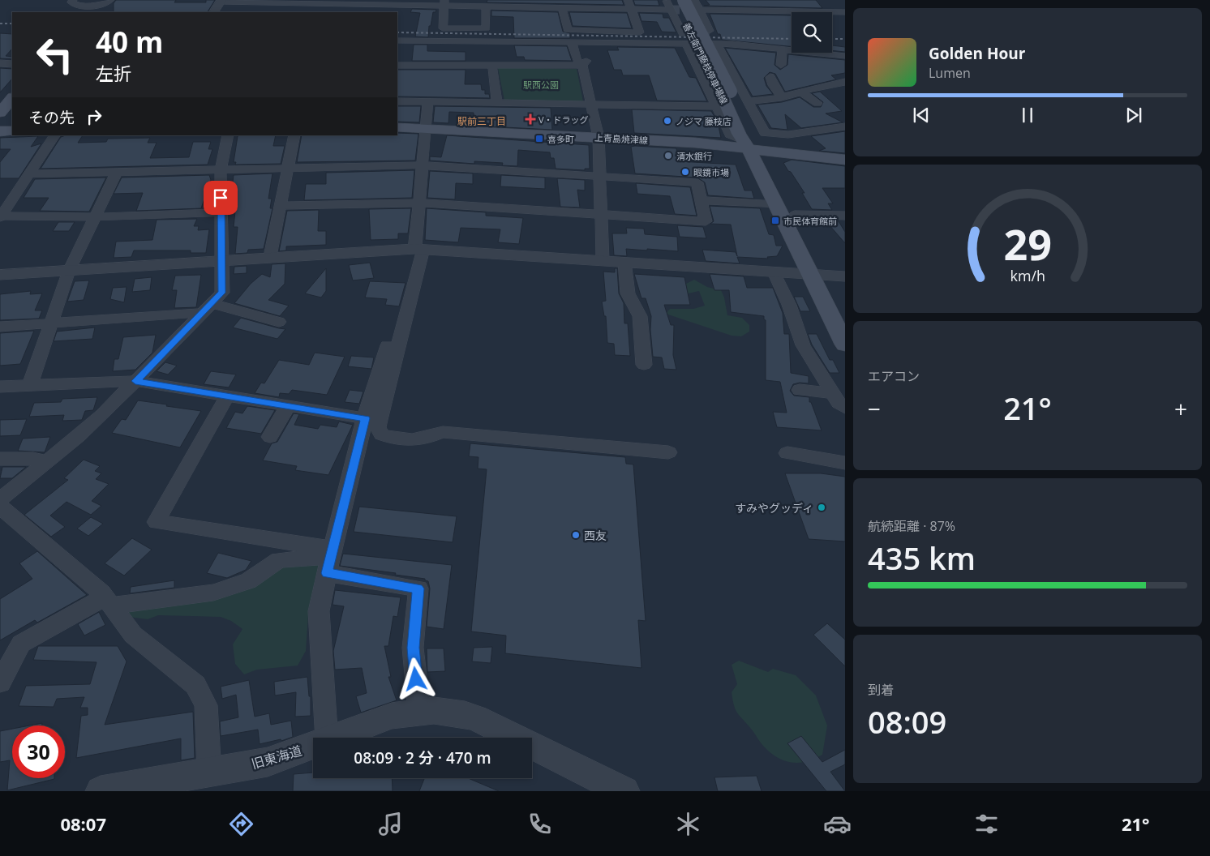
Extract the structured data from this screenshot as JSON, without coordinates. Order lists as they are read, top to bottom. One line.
{"streets":{"main road":["善左衛門藤枝停車場線","上青島焼津線"],"street":["旧東海道"]},"crossings":[["善左衛門藤枝停車場線","上青島焼津線"]],"districts":["駅前三丁目"],"parks":["駅西公園"],"places":{"health":["V・ドラッグ"],"other":["ノジマ 藤枝店","清水銀行","眼鏡市場","すみやグッディ","西友"],"transit":["喜多町","市民体育館前"]},"page":{"turn":["40 m","左折"],"song":["Golden Hour","Lumen"],"then":"その先","tile":["エアコン",["航続距離 · 87%","435 km"],["到着","08:09"]],"heat":["−","21°","+"],"limit":"30","trip":"08:09 · 2 分 · 470 m","tabs":["08:07","21°"],"gauge":["29","km/h"]}}
